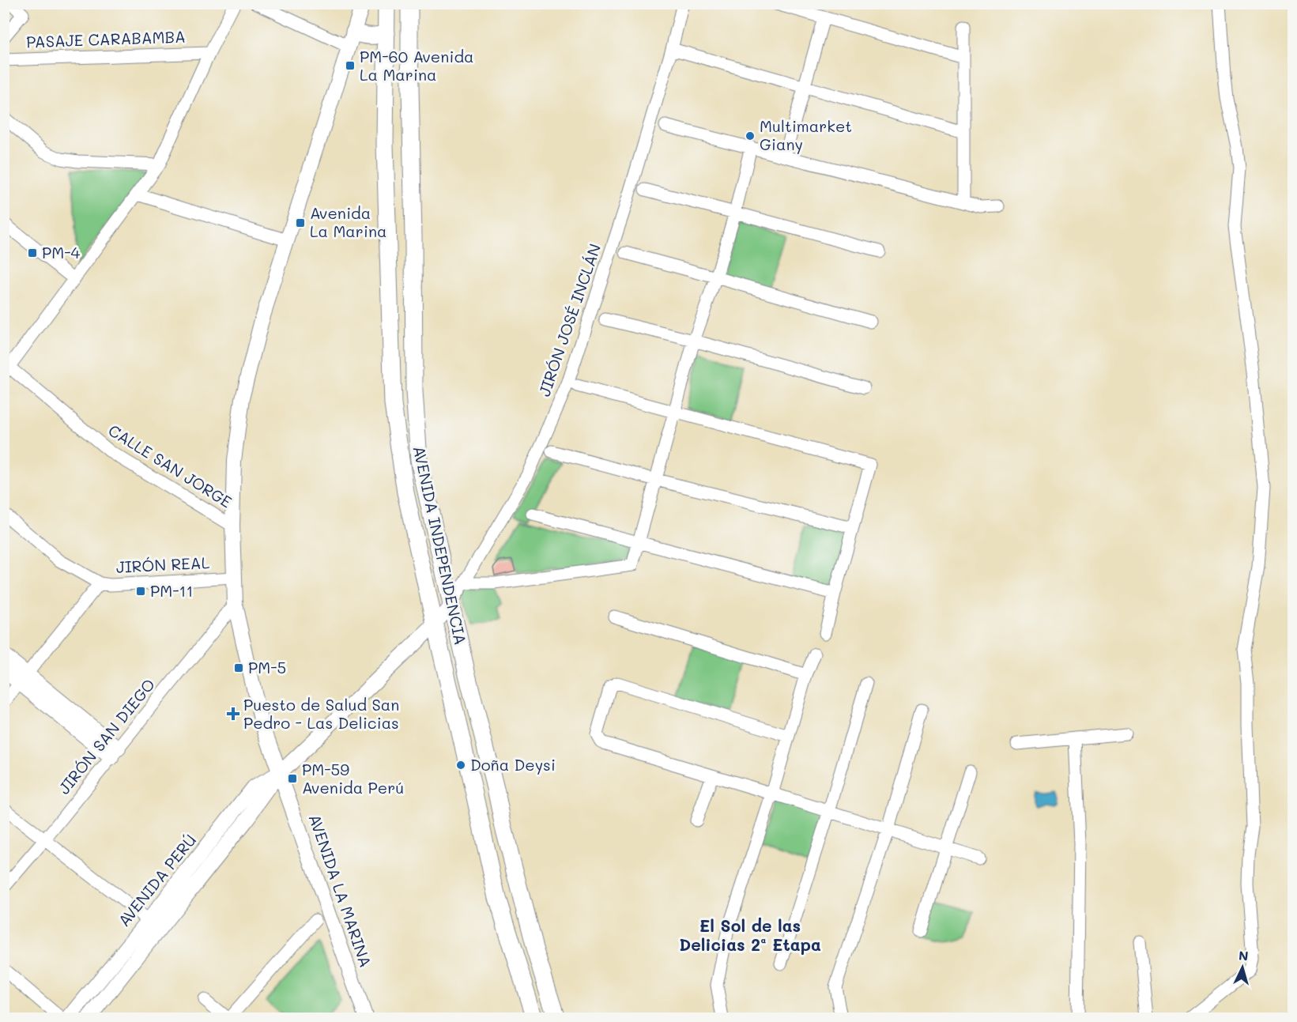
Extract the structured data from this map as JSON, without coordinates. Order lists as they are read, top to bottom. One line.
{"streets":{"main road":["AVENIDA INDEPENDENCIA"],"street":["PASAJE CARABAMBA","JIRÓN JOSÉ INCLÁN","CALLE SAN JORGE","JIRÓN REAL","JIRÓN SAN DIEGO","AVENIDA PERÚ","AVENIDA LA MARINA"]},"crossings":[["JIRÓN JOSÉ INCLÁN","AVENIDA INDEPENDENCIA"],["JIRÓN JOSÉ INCLÁN","AVENIDA PERÚ"],["CALLE SAN JORGE","AVENIDA LA MARINA"],["AVENIDA INDEPENDENCIA","AVENIDA PERÚ"],["JIRÓN REAL","AVENIDA LA MARINA"],["JIRÓN SAN DIEGO","AVENIDA LA MARINA"],["AVENIDA PERÚ","AVENIDA LA MARINA"]],"districts":["El Sol de las Delicias 2ª Etapa"],"places":{"transit":["PM-60 Avenida La Marina","Avenida La Marina","PM-4","PM-11","PM-5","PM-59 Avenida Perú"],"other":["Multimarket Giany","Doña Deysi"],"health":["Puesto de Salud San Pedro - Las Delicias"]},"north":"top"}
